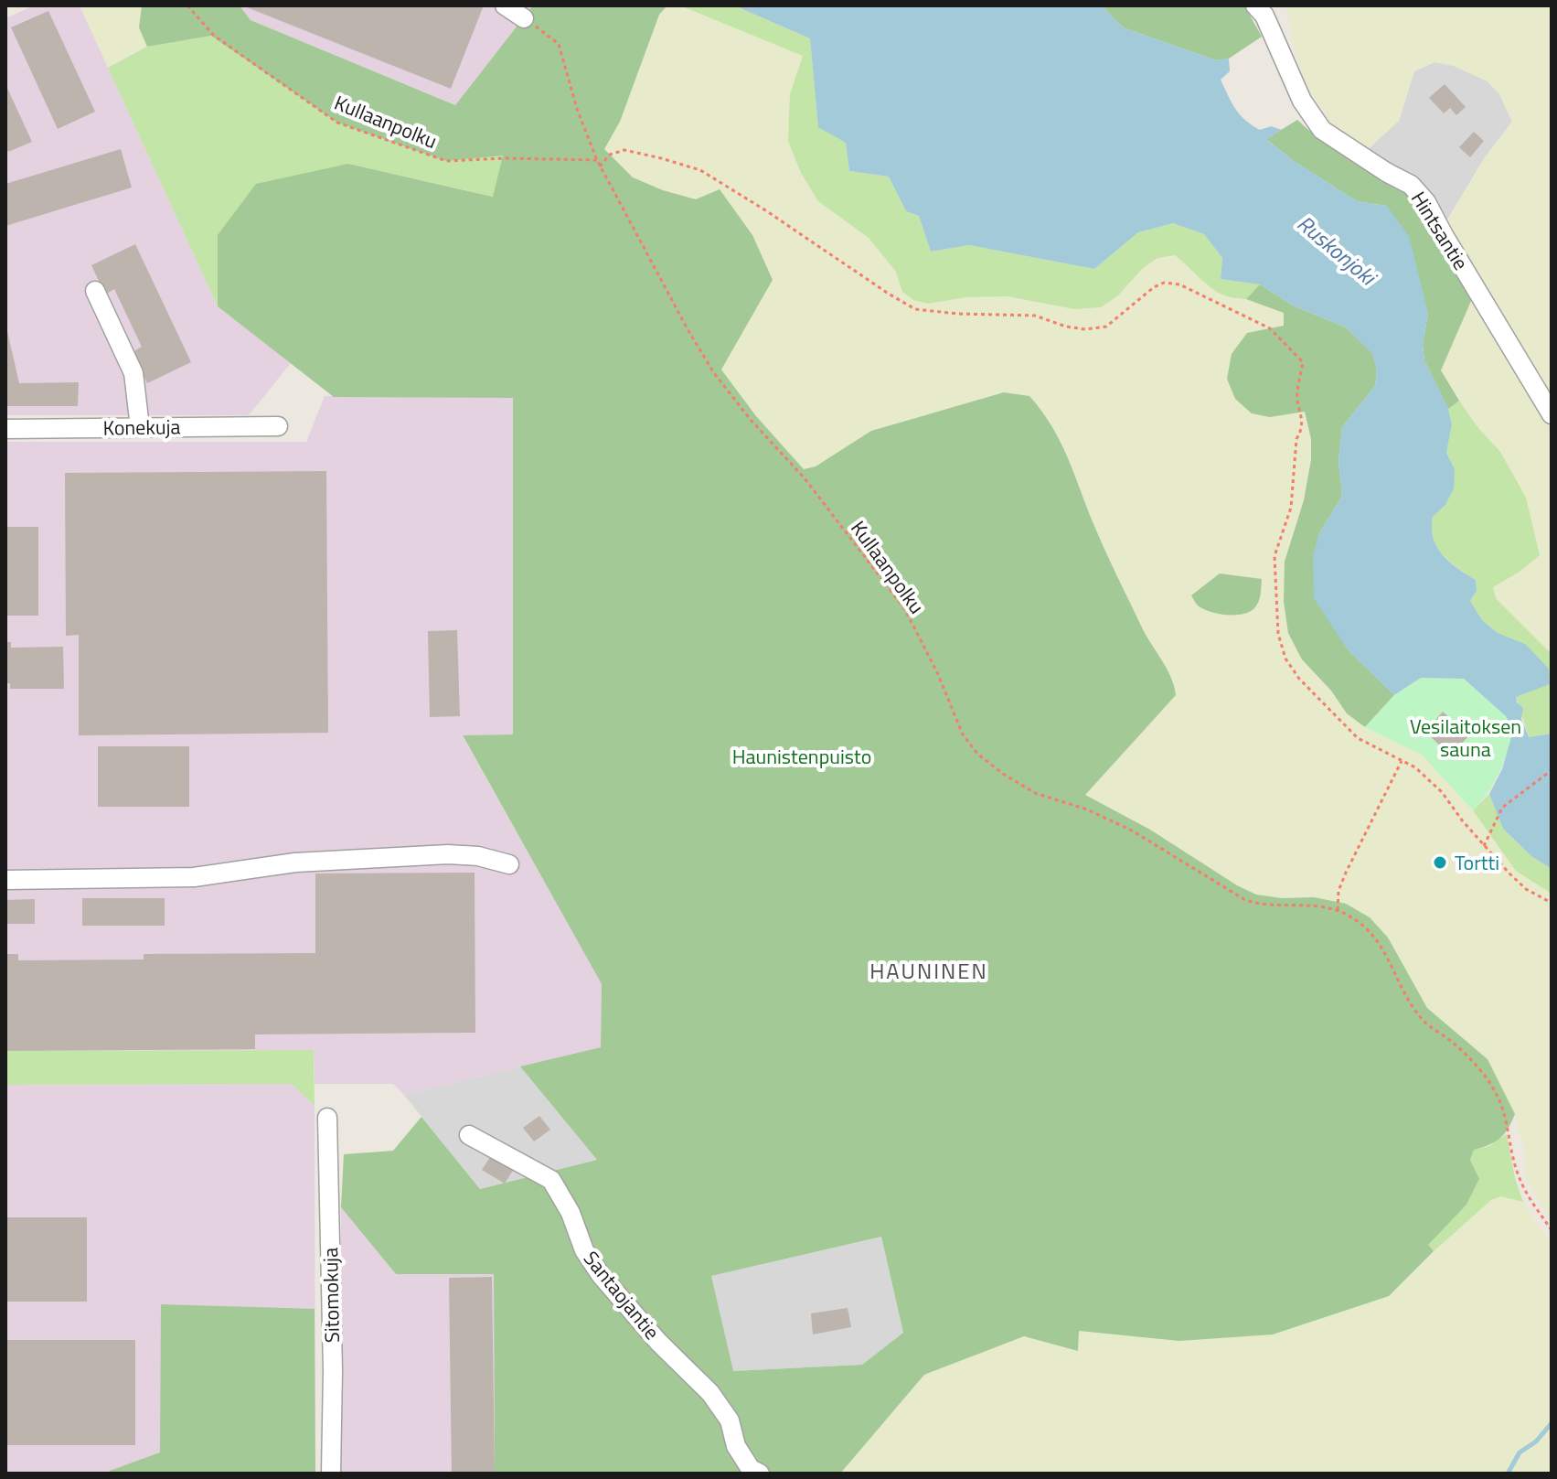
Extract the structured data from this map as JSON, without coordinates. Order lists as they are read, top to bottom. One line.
{"streets":{"street":["Hintsantie","Konekuja","Sitomokuja","Santaojantie"],"path":["Kullaanpolku"]},"districts":["HAUNINEN"],"water":["Ruskonjoki"],"parks":["Vesilaitoksen sauna","Haunistenpuisto"],"places":["Tortti"]}
